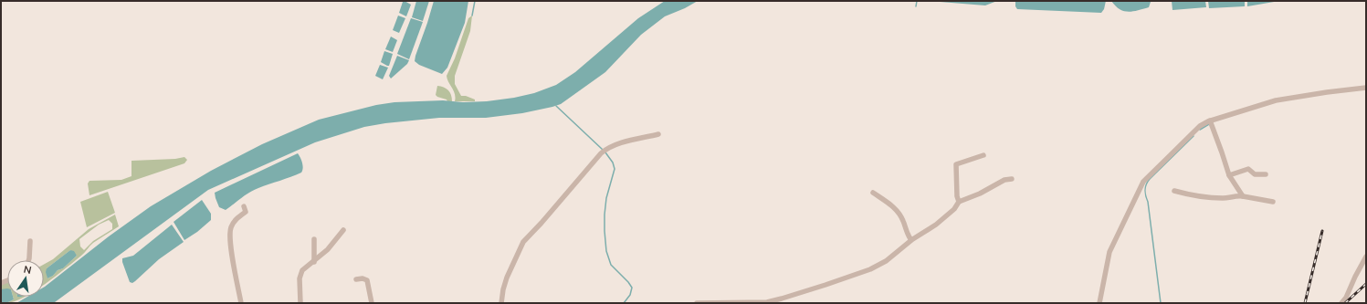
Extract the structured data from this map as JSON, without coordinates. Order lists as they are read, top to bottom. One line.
{"north":"top"}
